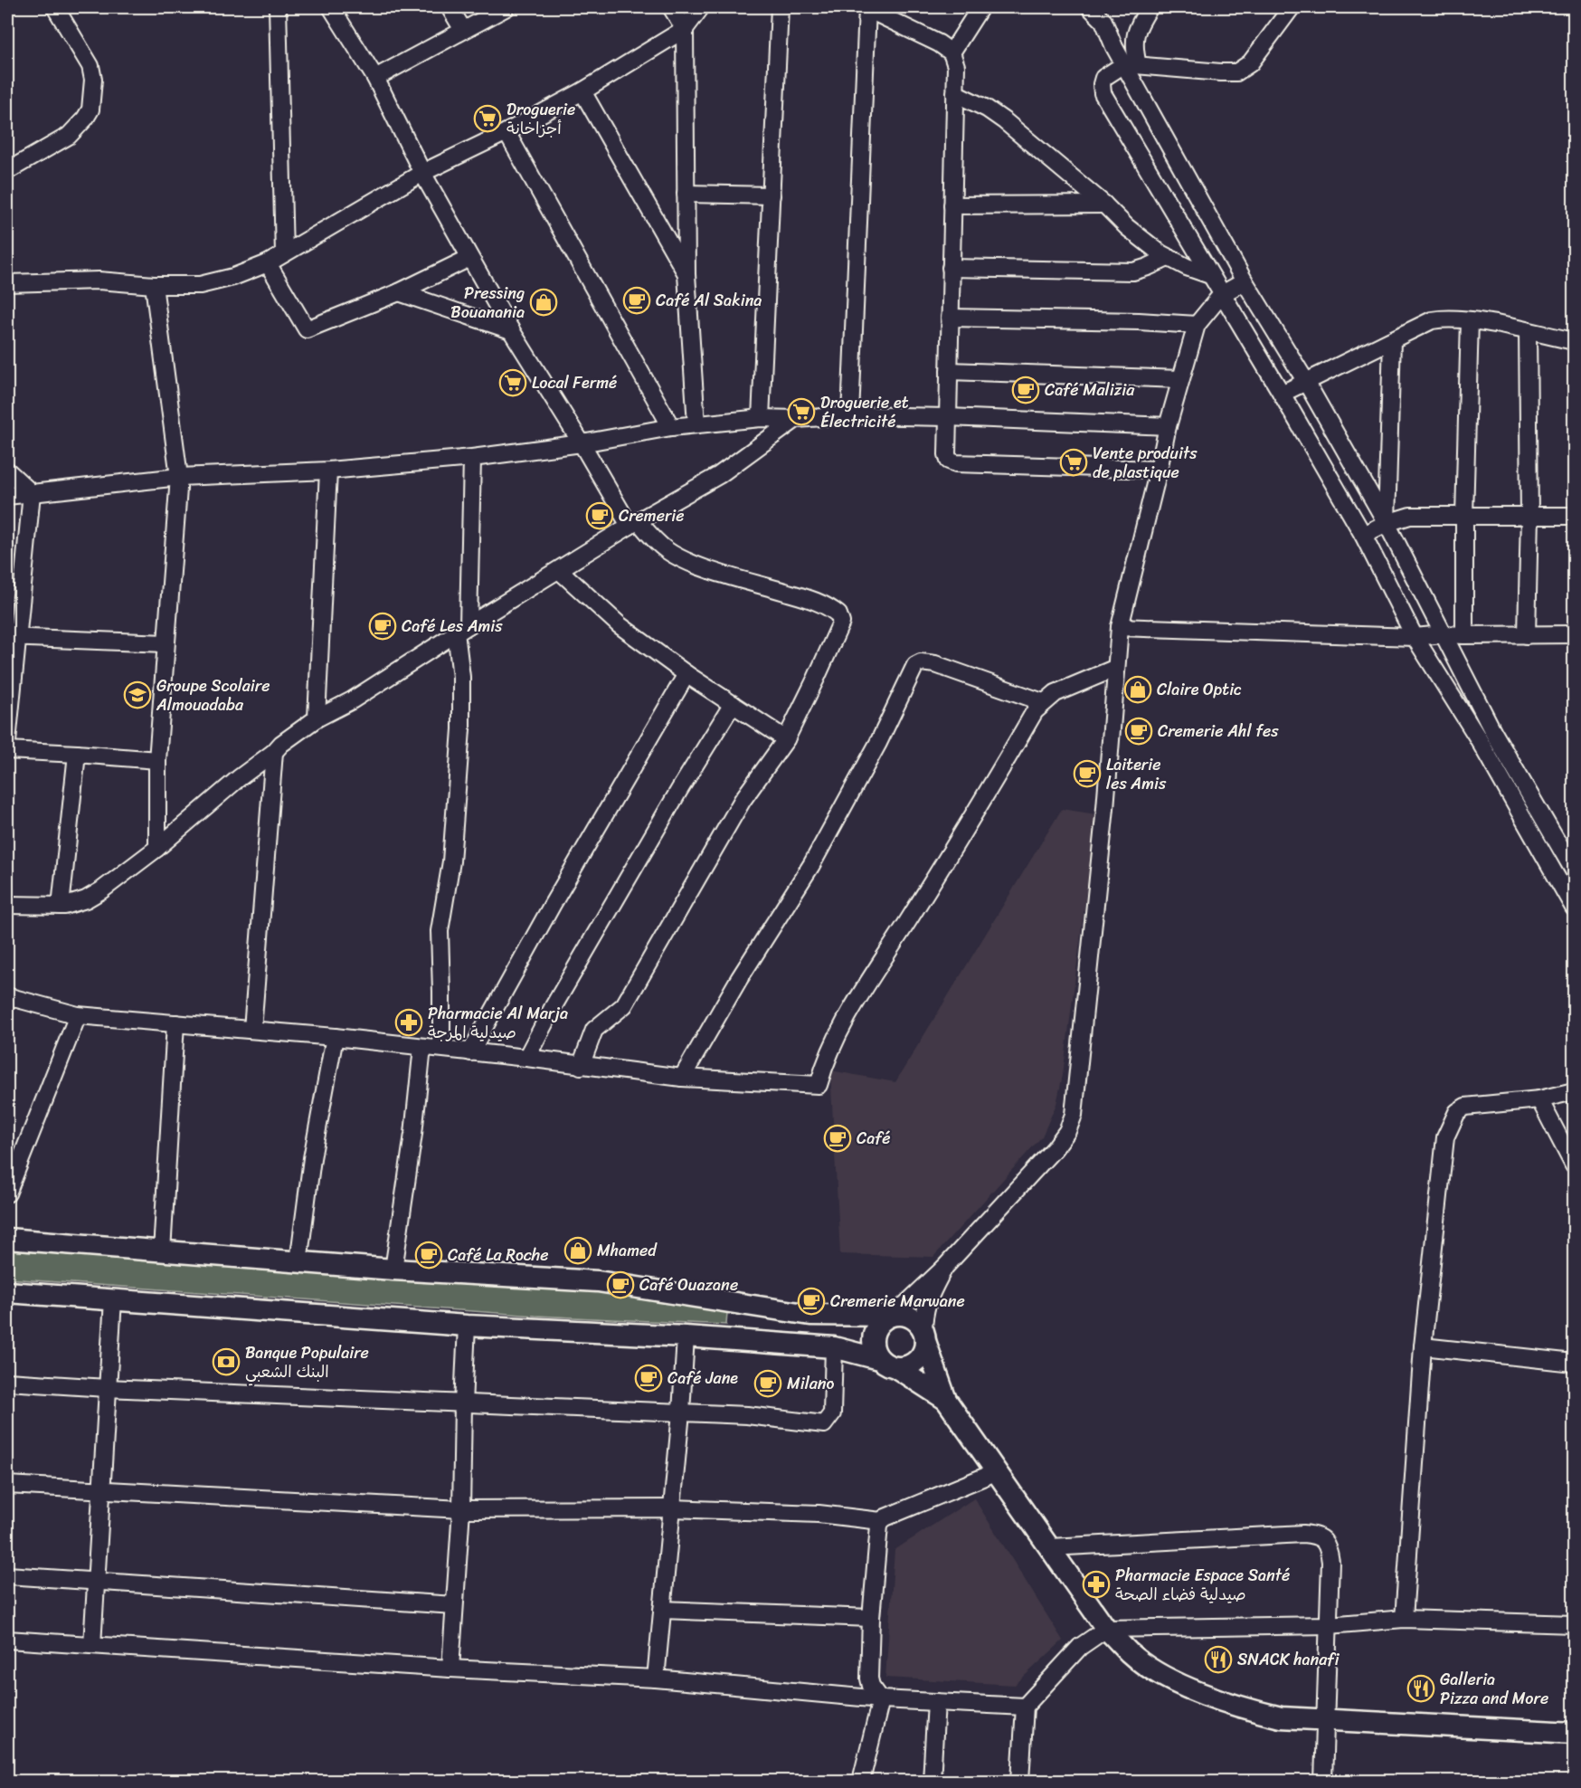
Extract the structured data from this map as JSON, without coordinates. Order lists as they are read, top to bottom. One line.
{"places":{"supermarket":["Droguerie أجزاخانة","Local Fermé","Droguerie et Électricité","Vente produits de plastique"],"cafe":["Café Al Sakina","Café Malizia","Cremerie","Café Les Amis","Cremerie Ahl fes","Laiterie les Amis","Café","Café La Roche","Café Ouazane","Cremerie Marwane","Café Jane","Milano"],"shop":["Pressing Bouanania","Claire Optic","Mhamed"],"school or university":["Groupe Scolaire Almouadaba"],"pharmacy":["Pharmacie Al Marja صيدلية المرجة","Pharmacie Espace Santé صيدلية فضاء الصحة"],"bank":["Banque Populaire البنك الشعبي"],"restaurant":["SNACK hanafi","Galleria Pizza and More"]}}
